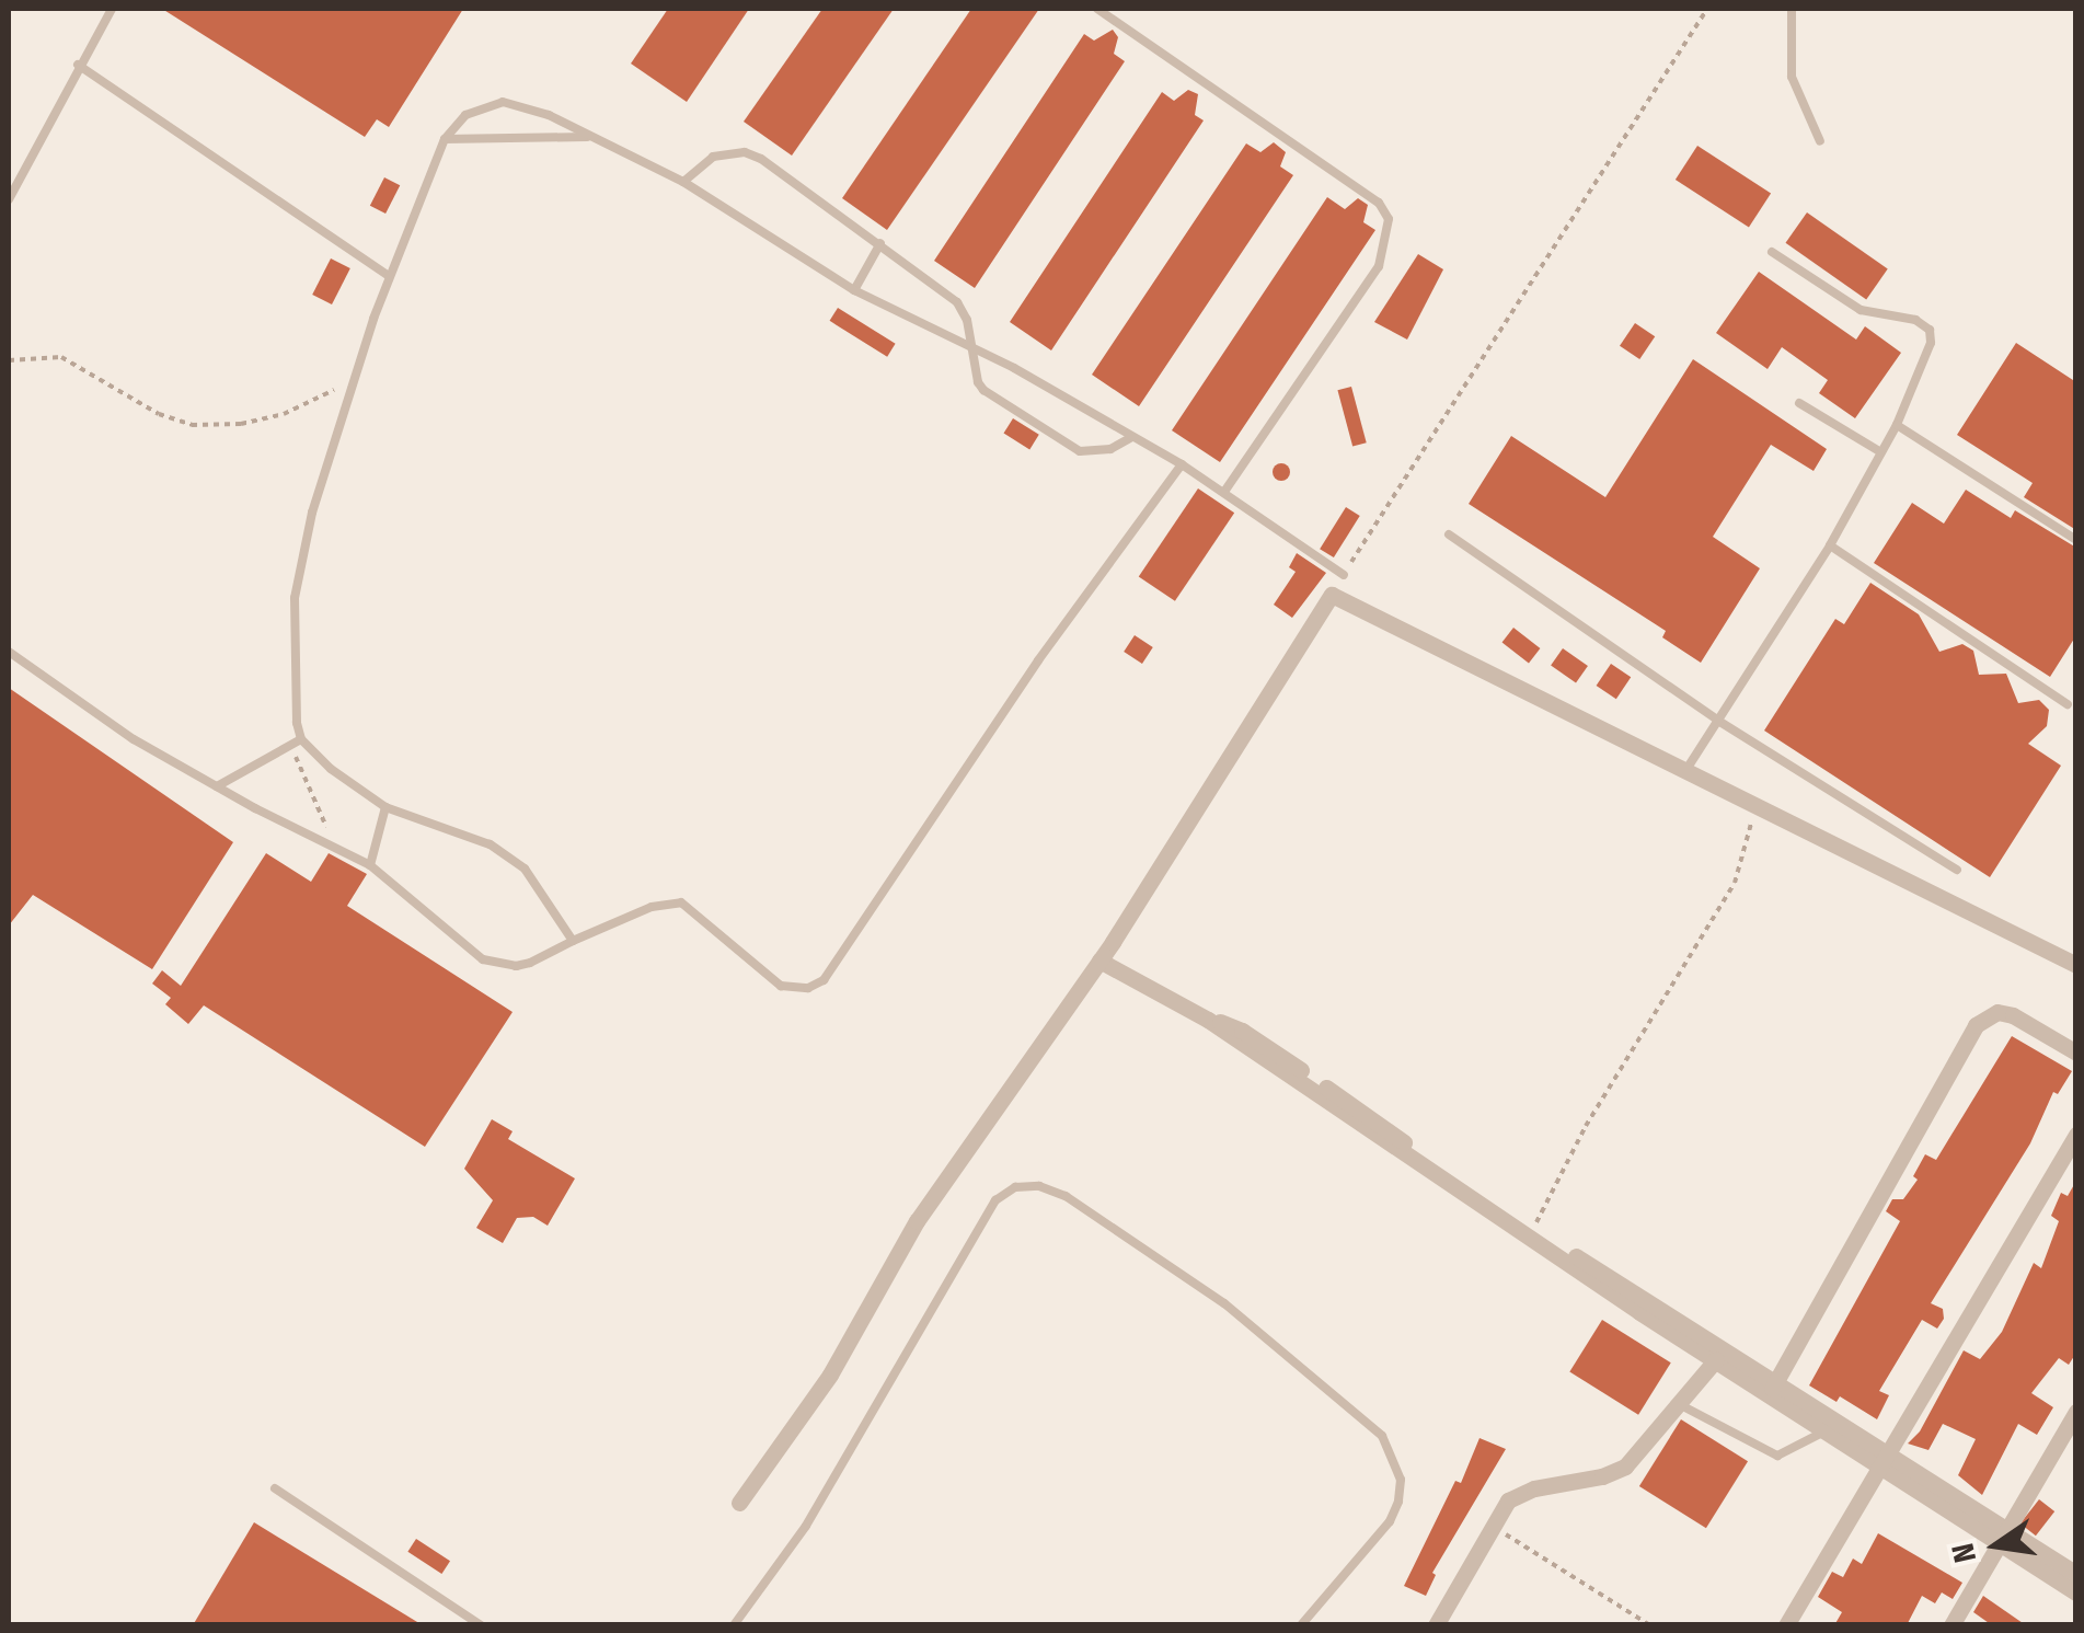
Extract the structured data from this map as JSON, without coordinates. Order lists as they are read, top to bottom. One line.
{"north":"left"}
